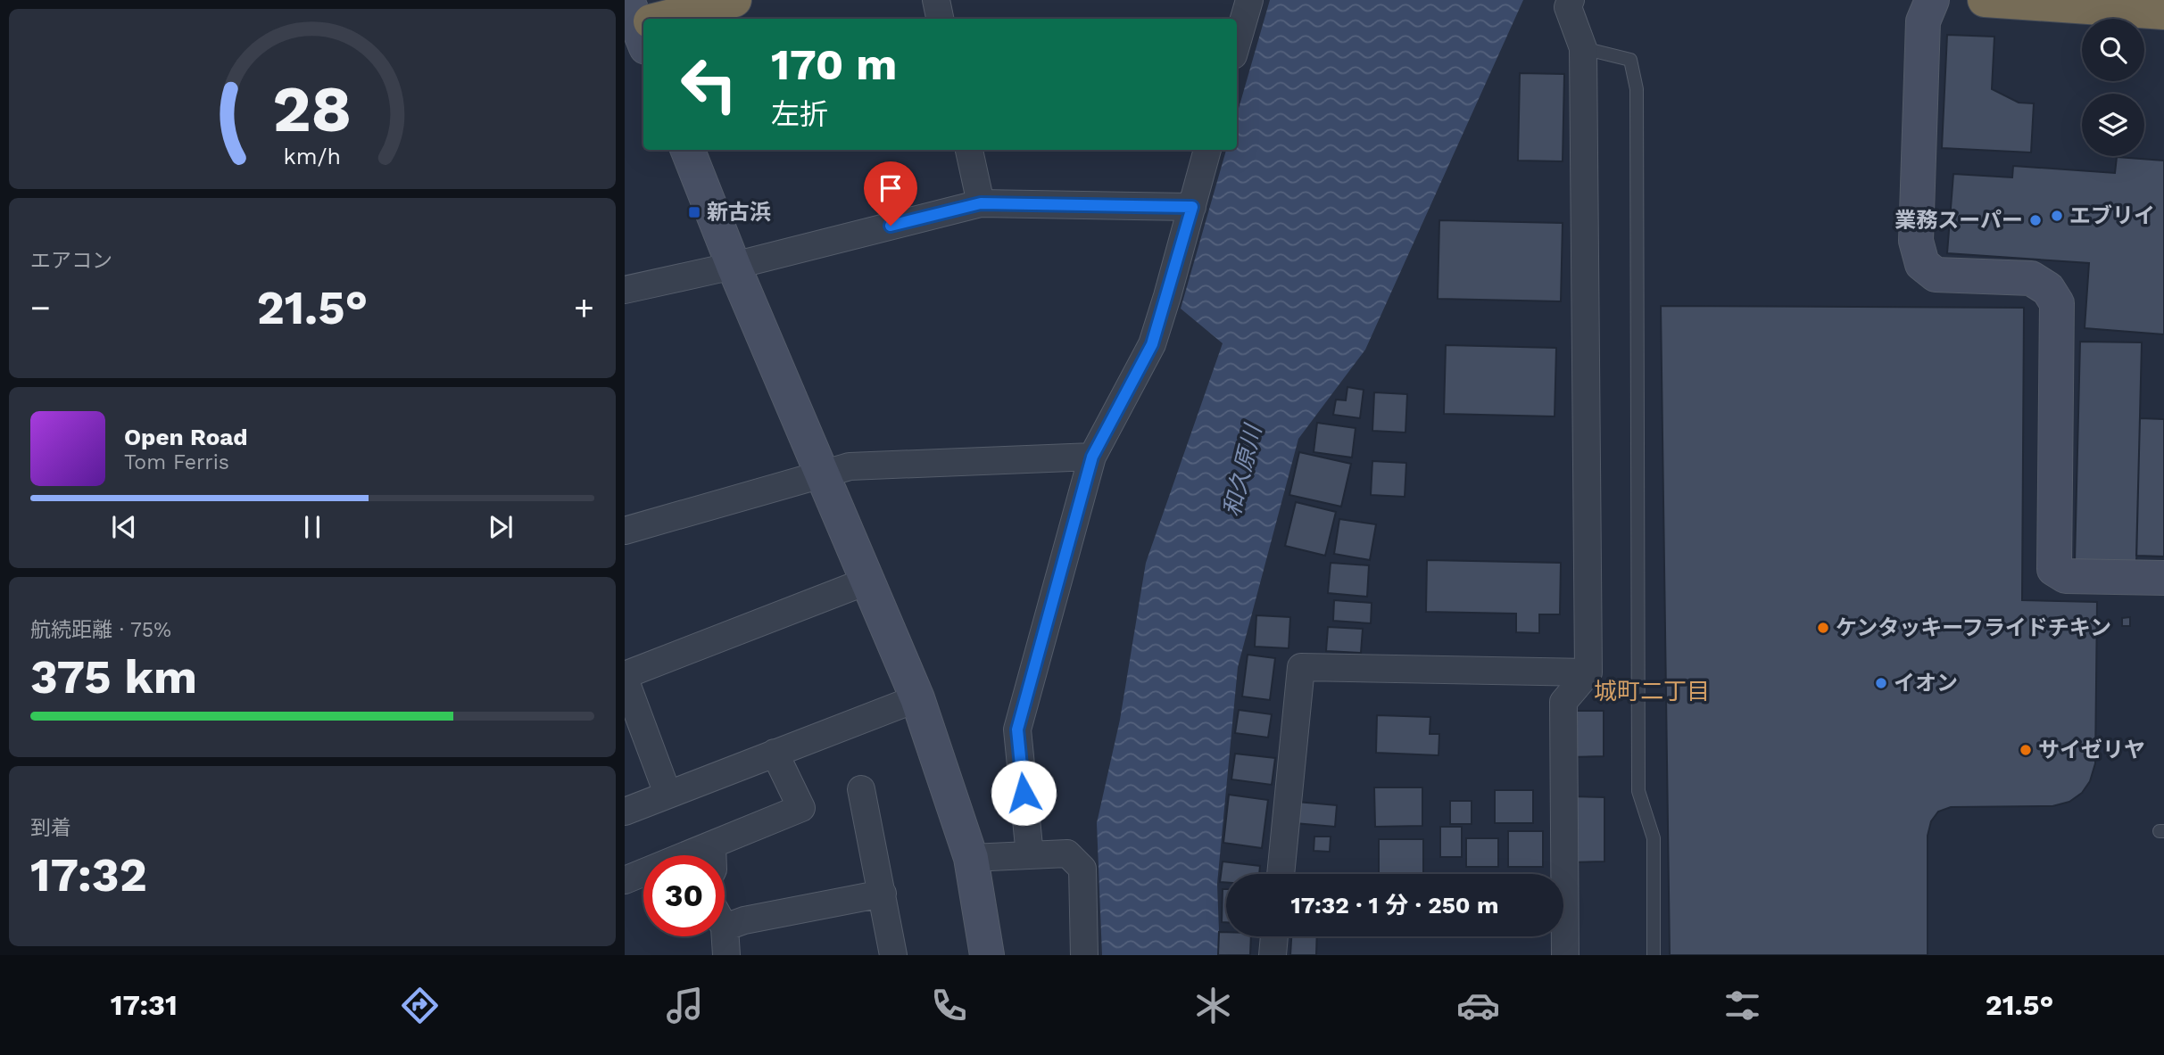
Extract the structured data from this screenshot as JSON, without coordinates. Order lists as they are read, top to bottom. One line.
{"districts":["城町二丁目"],"water":["和久原川"],"places":{"transit":["新古浜"],"other":["エブリイ","業務スーパー","ケンタッキーフライドチキン","イオン","サイゼリヤ"]},"page":{"turn":["170 m","左折"],"tile":["エアコン",["航続距離 · 75%","375 km"],["到着","17:32"]],"heat":["−","21.5°","+"],"song":["Open Road","Tom Ferris"],"limit":"30","trip":"17:32 · 1 分 · 250 m","tabs":["17:31","21.5°"],"gauge":["28","km/h"]}}
